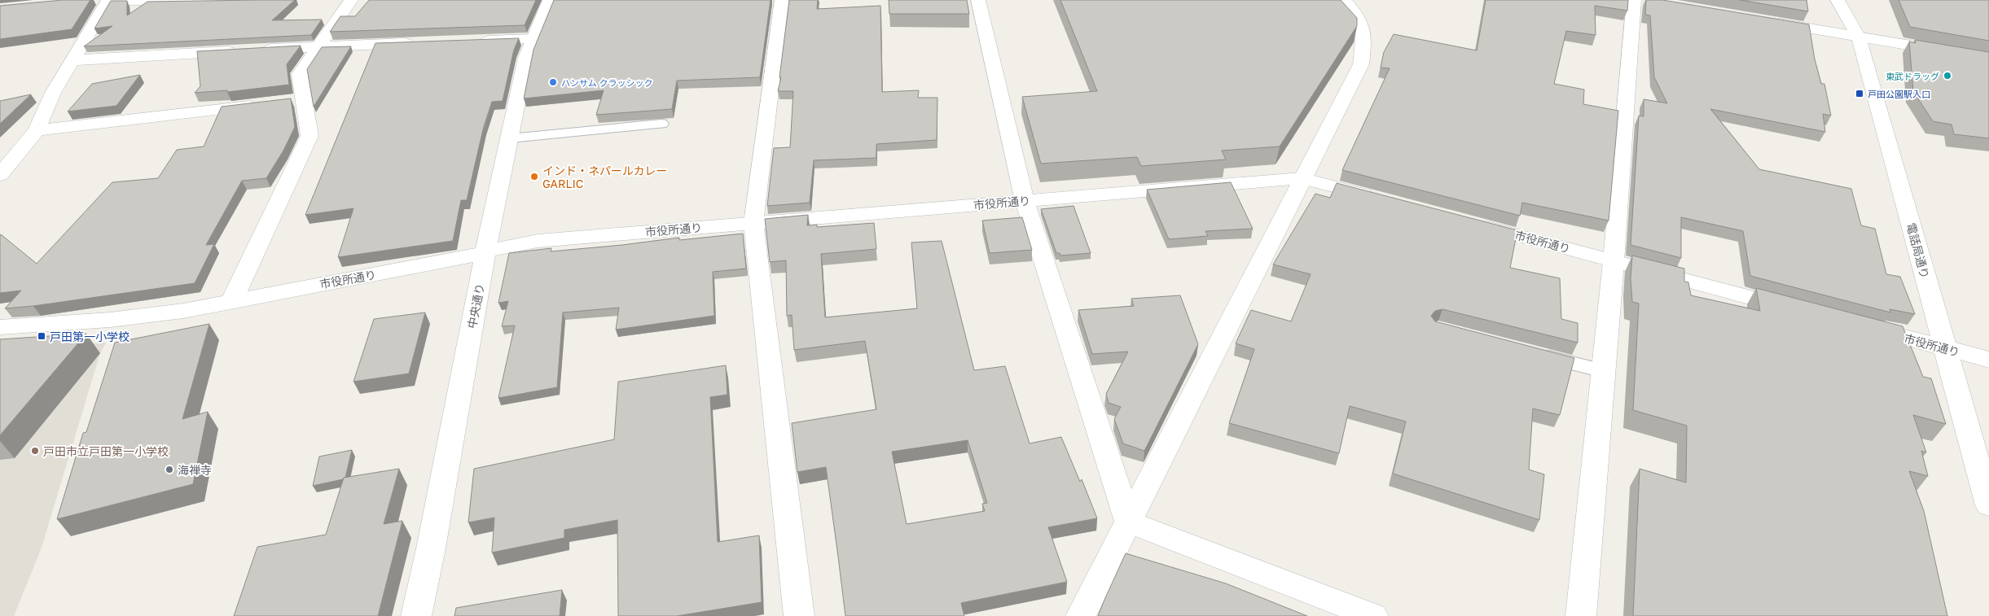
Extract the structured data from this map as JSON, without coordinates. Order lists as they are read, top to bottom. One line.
{"streets":{"street":["市役所通り","電話局通り","中央通り"]},"crossings":[["市役所通り","電話局通り"],["市役所通り","中央通り"]],"places":{"other":["東武ドラッグ","ハンサム クラッシック","インド・ネパールカレー GARLIC","戸田市立戸田第一小学校","海禅寺"],"transit":["戸田公園駅入口","戸田第一小学校"]}}
